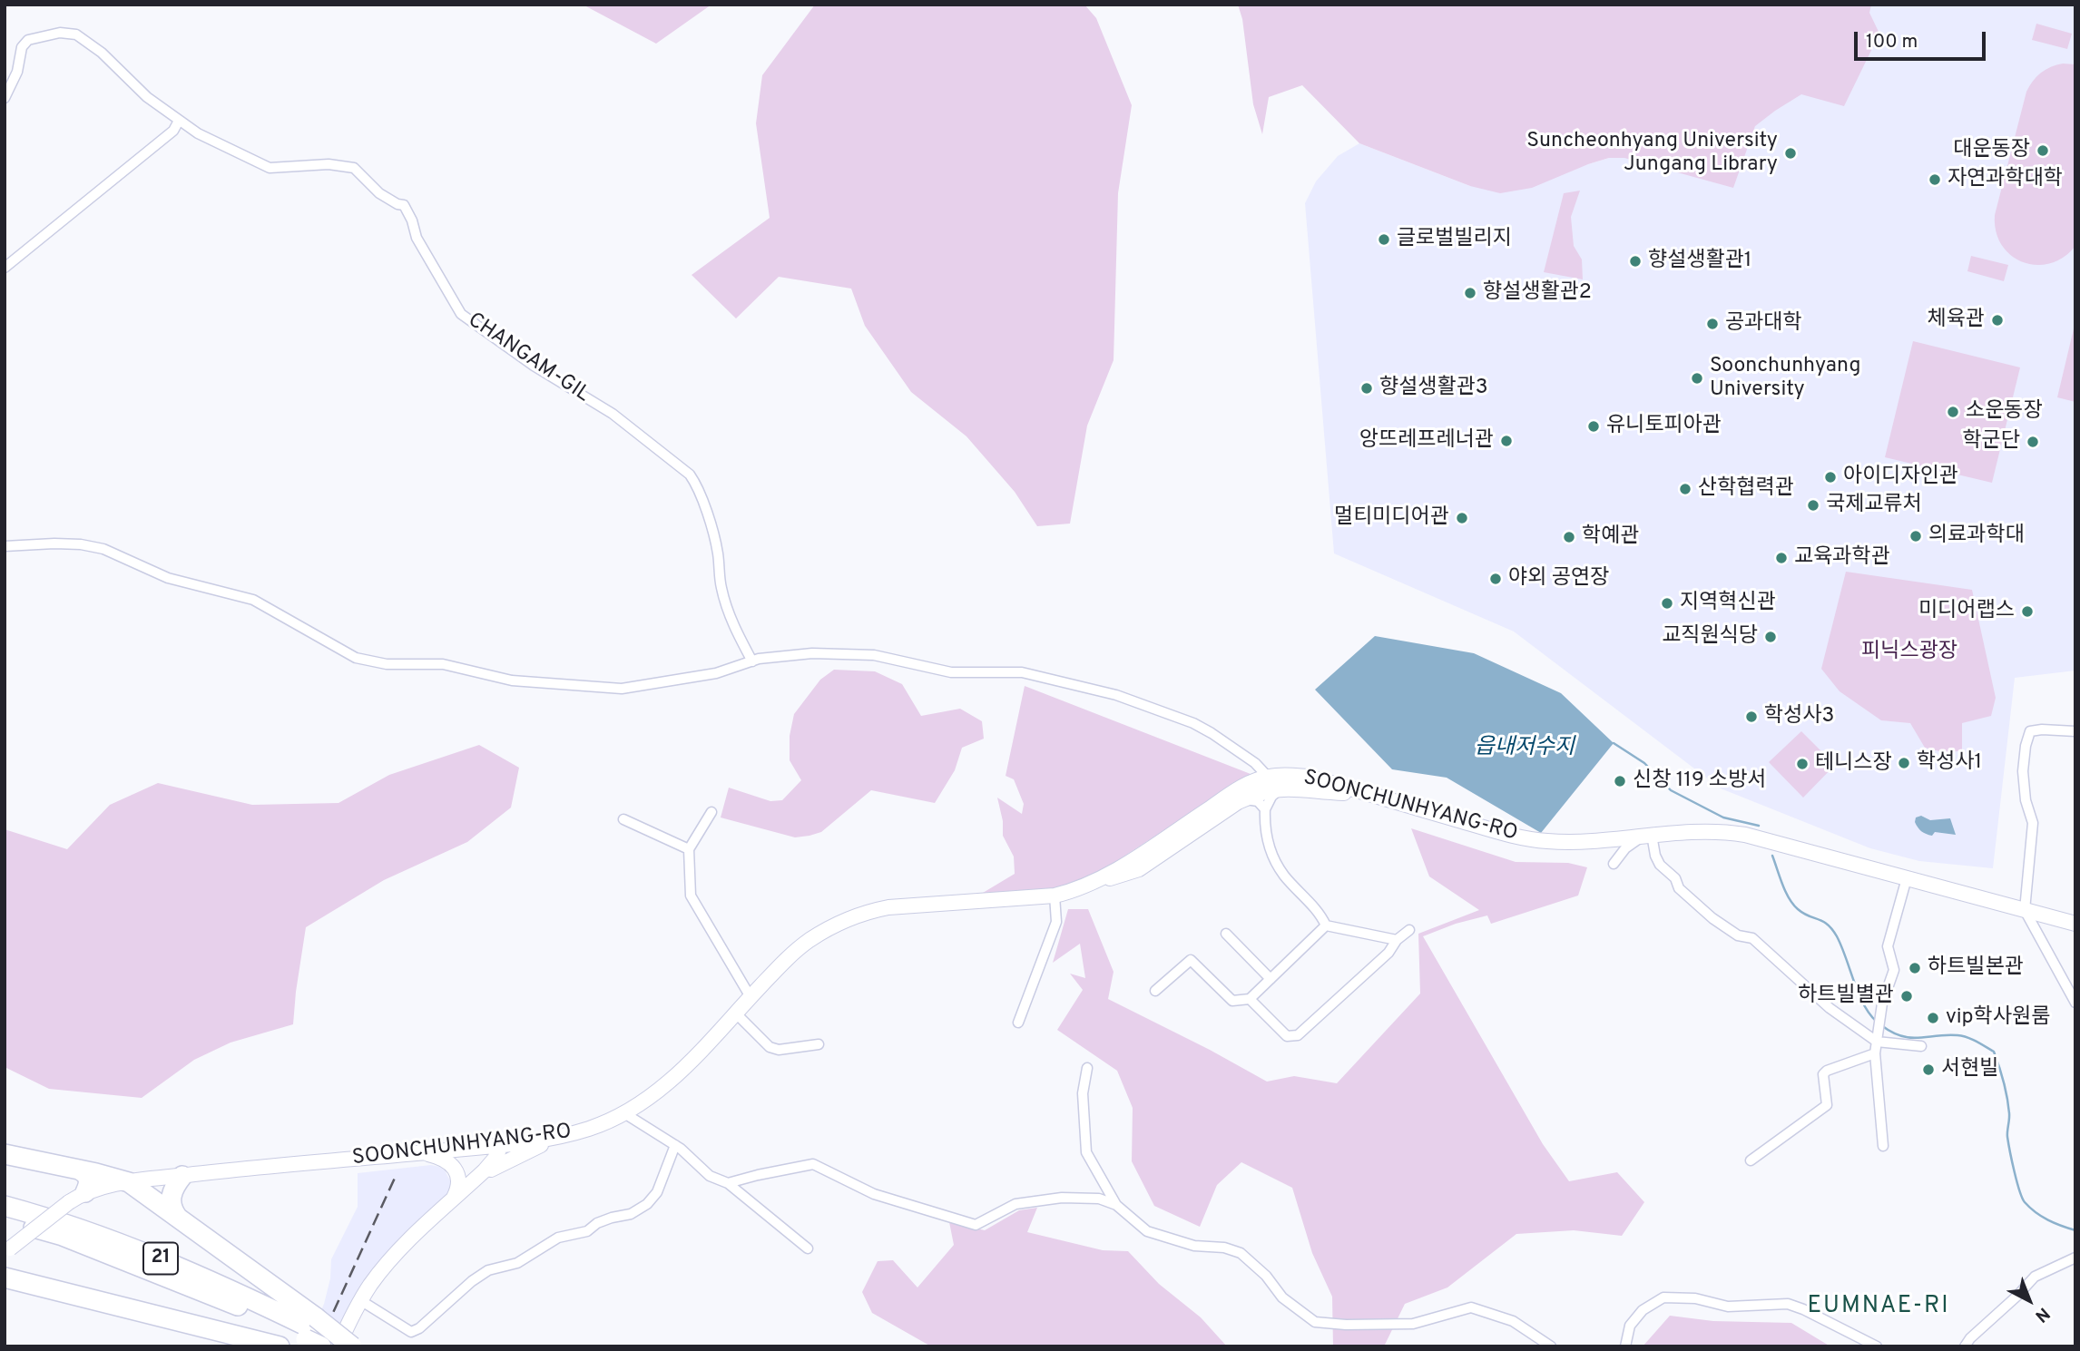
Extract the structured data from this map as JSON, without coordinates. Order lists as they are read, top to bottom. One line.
{"streets":{"highway":["21"],"main road":["SOONCHUNHYANG-RO"],"street":["CHANGAM-GIL"]},"districts":["EUMNAE-RI"],"water":["읍내저수지"],"parks":["피닉스광장"],"places":["대운동장","Suncheonhyang University Jungang Library","자연과학대학","글로벌빌리지","향설생활관1","향설생활관2","체육관","공과대학","Soonchunhyang University","향설생활관3","소운동장","유니토피아관","앙뜨레프레너관","학군단","아이디자인관","산학협력관","국제교류처","멀티미디어관","의료과학대","학예관","교육과학관","야외 공연장","지역혁신관","미디어랩스","교직원식당","학성사3","학성사1","테니스장","신창 119 소방서","하트빌본관","하트빌별관","vip학사원룸","서현빌"],"scale_bar":"100 m","north":"bottom right"}
